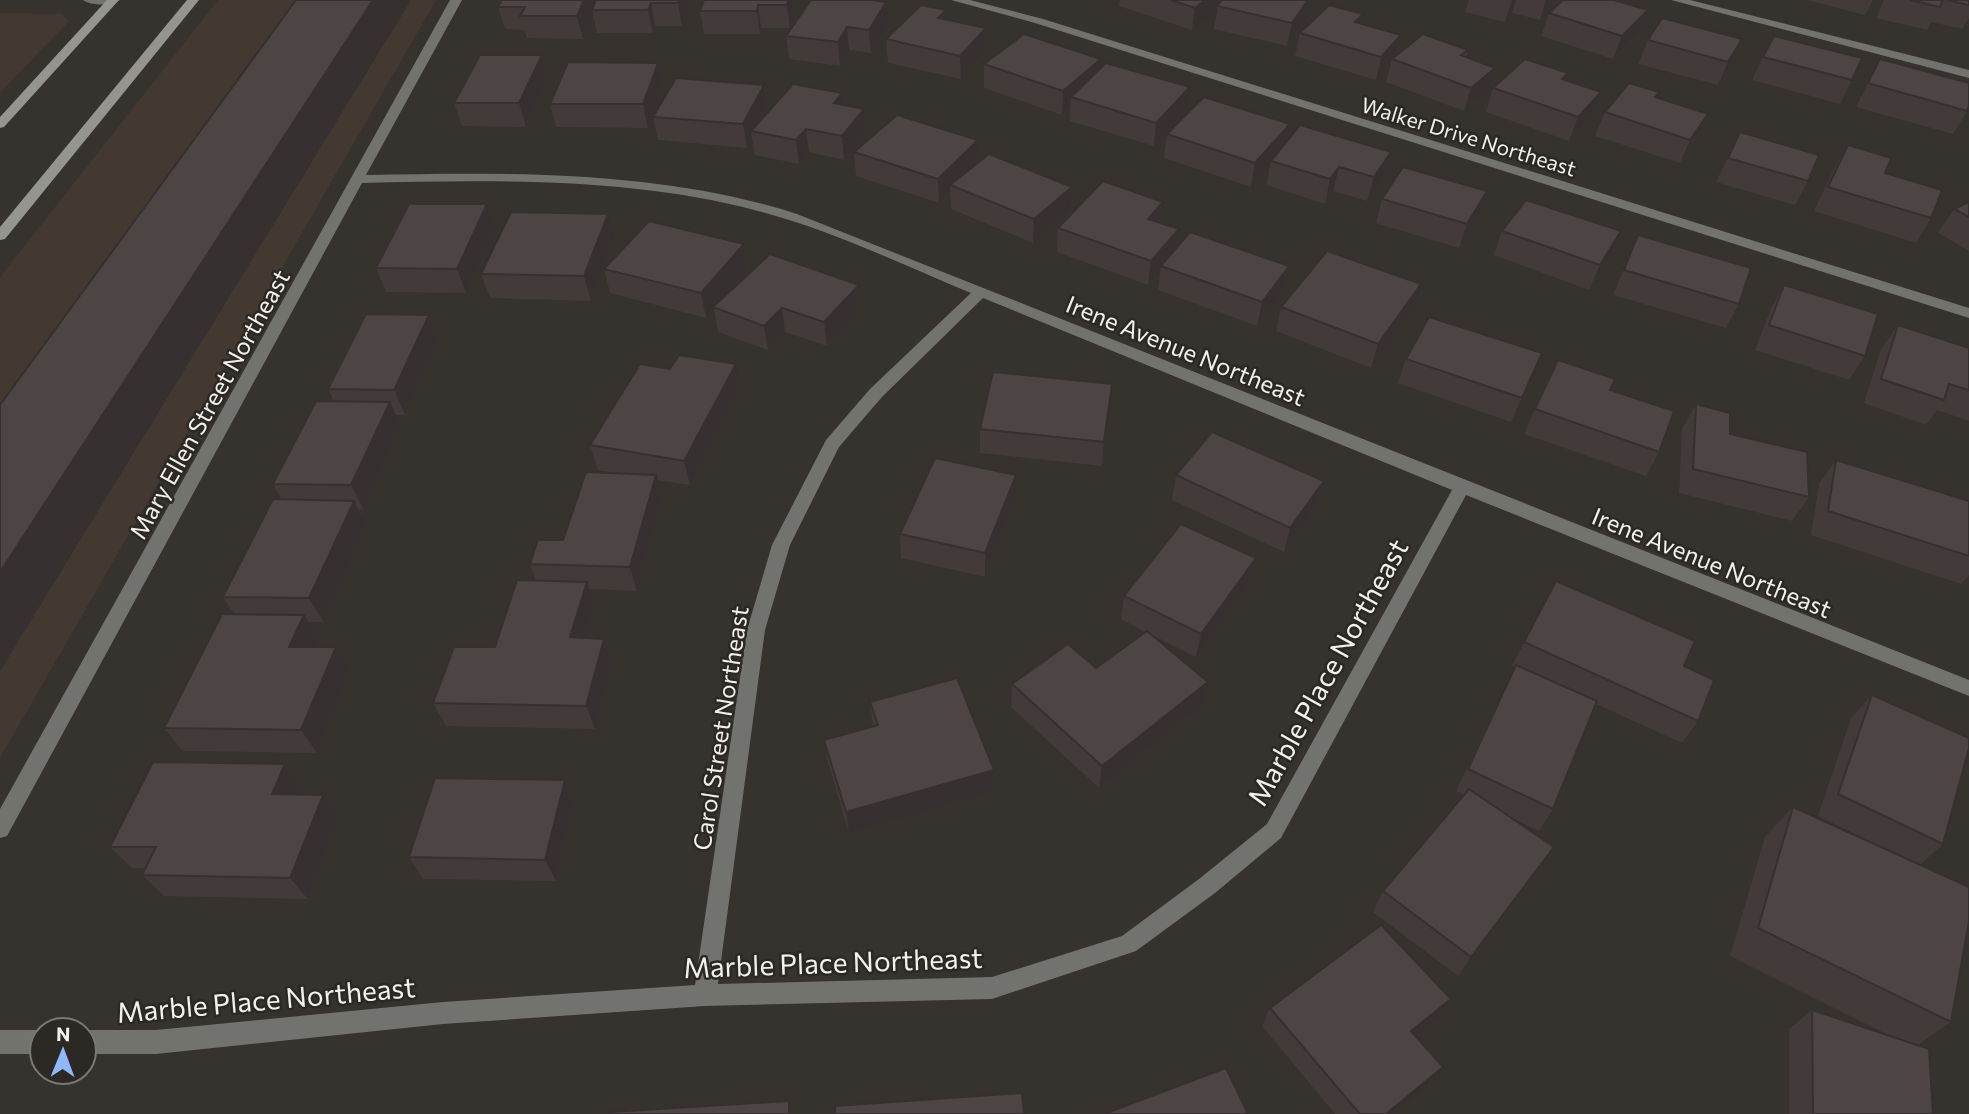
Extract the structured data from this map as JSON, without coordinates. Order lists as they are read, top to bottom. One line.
{"streets":{"street":["Walker Drive Northeast","Irene Avenue Northeast","Mary Ellen Street Northeast","Marble Place Northeast","Carol Street Northeast"]},"crossings":[["Irene Avenue Northeast","Mary Ellen Street Northeast"],["Irene Avenue Northeast","Marble Place Northeast"],["Irene Avenue Northeast","Carol Street Northeast"],["Marble Place Northeast","Carol Street Northeast"]],"north":"top"}
